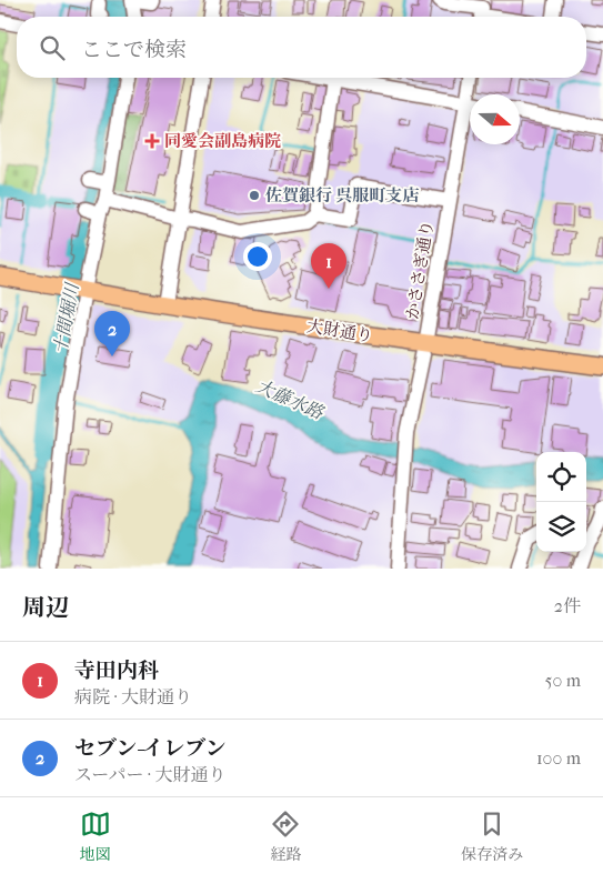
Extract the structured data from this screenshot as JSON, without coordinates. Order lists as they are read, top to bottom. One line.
{"streets":{"main road":["大財通り"],"street":["かささぎ通り"]},"crossings":[["かささぎ通り","大財通り"]],"water":["十間堀川","大藤水路"],"places":{"health":["同愛会副島病院"],"other":["佐賀銀行 呉服町支店"]},"north":"right","page":{"search":"ここで検索","pins":["1","2"],"heading":["周辺","2件"],"list":[{"mark":"1","name":"寺田内科","note":"病院 · 大財通り","value":"50 m"},{"mark":"2","name":"セブン-イレブン","note":"スーパー · 大財通り","value":"100 m"}],"nav":["地図","経路","保存済み"]}}
